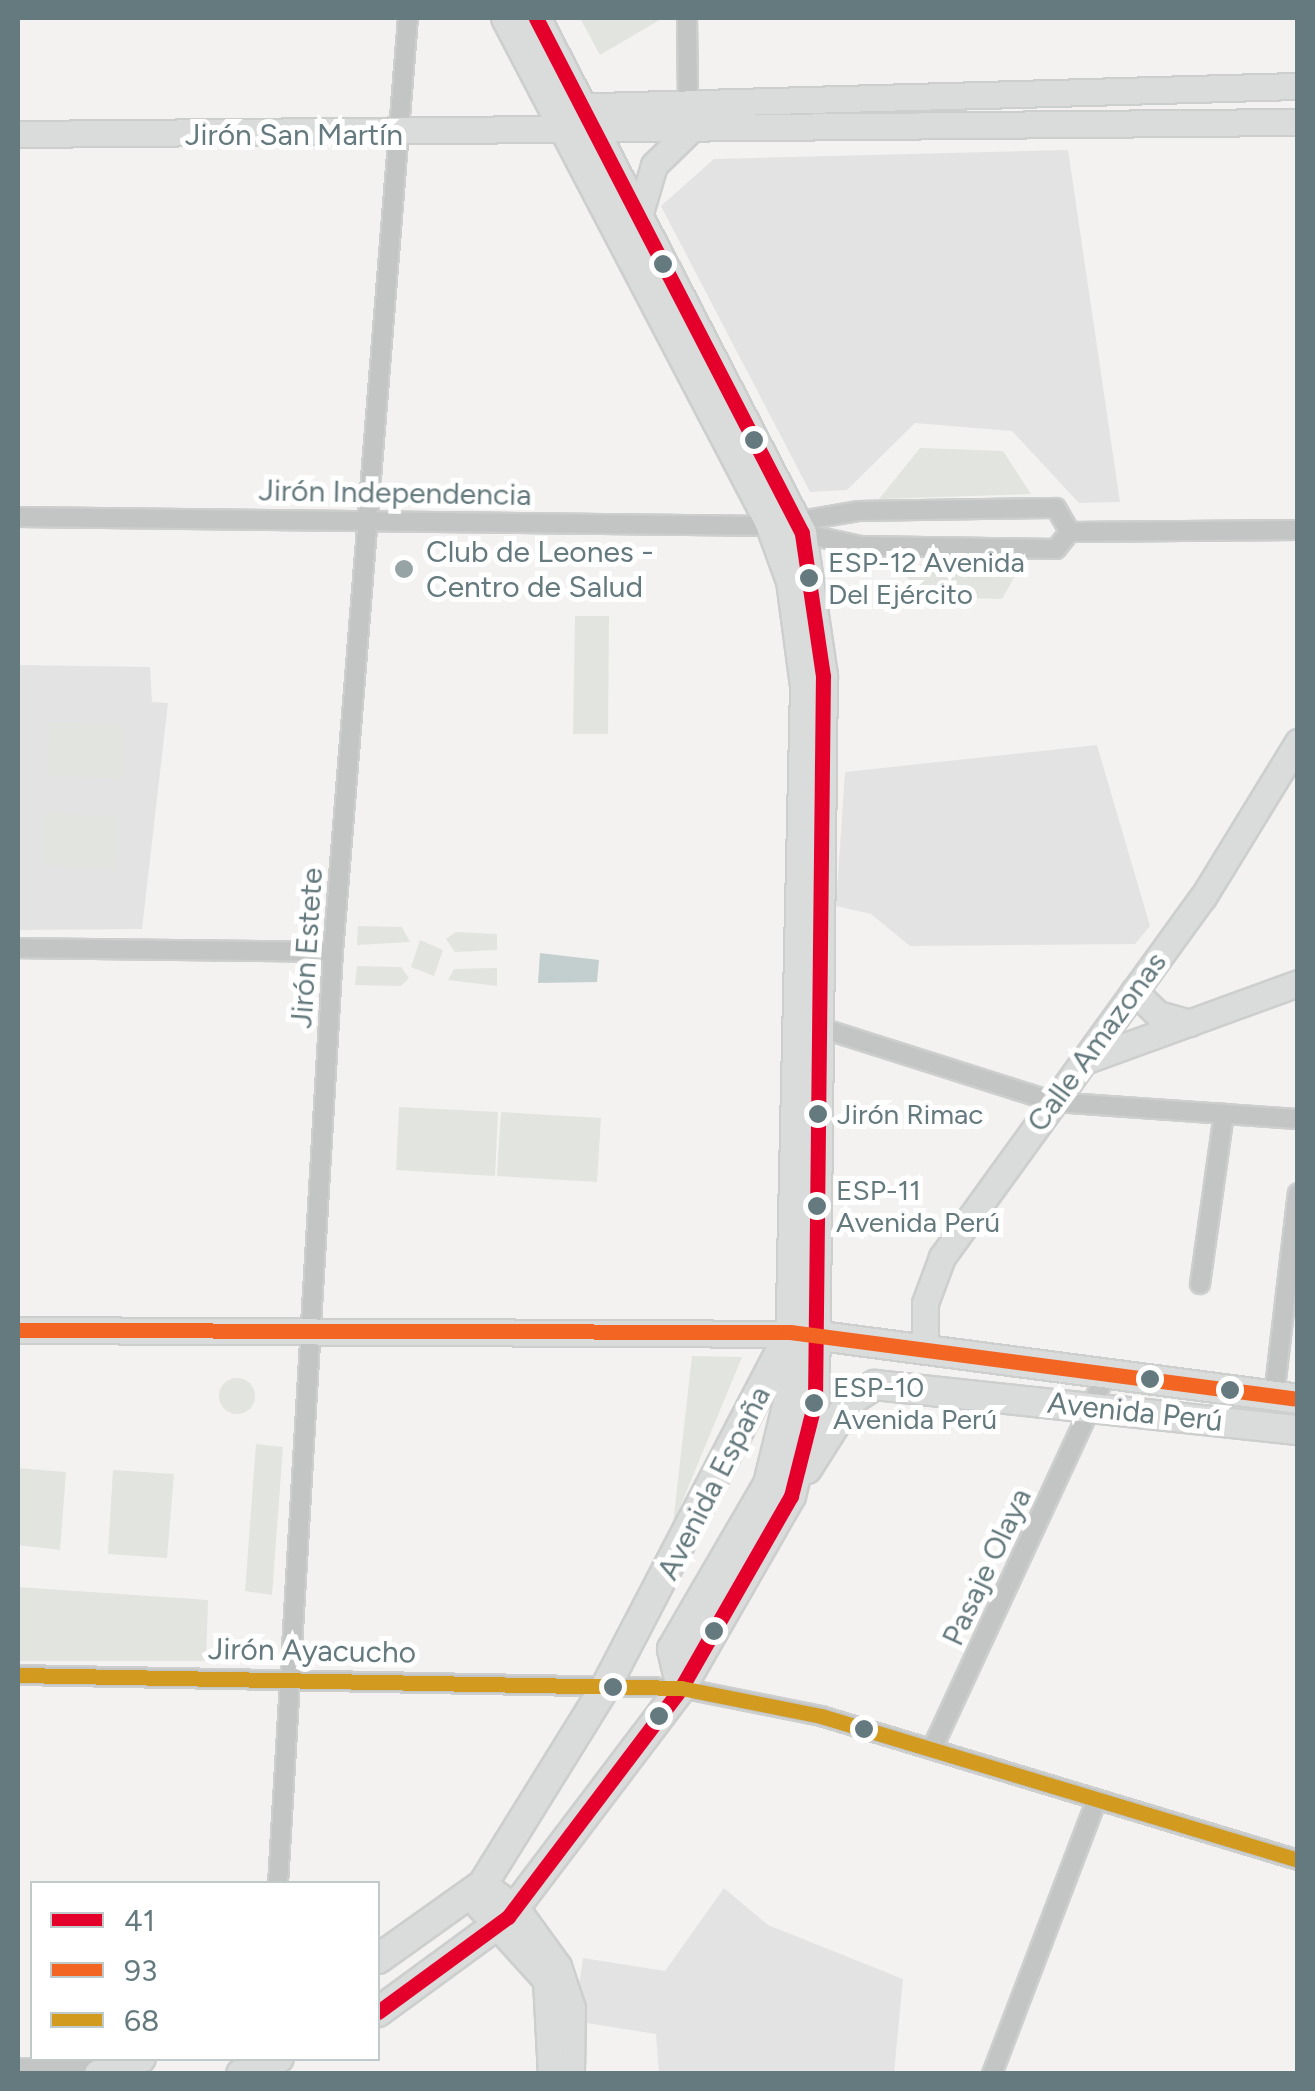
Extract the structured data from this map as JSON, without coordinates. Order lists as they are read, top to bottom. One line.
{"streets":{"main road":["Avenida Perú","Avenida España"],"street":["Jirón San Martín","Jirón Independencia","Jirón Estete","Calle Amazonas","Pasaje Olaya","Jirón Ayacucho"]},"crossings":[["Jirón San Martín","Jirón Estete"],["Jirón San Martín","Avenida España"],["Jirón Independencia","Jirón Estete"],["Jirón Independencia","Avenida España"],["Jirón Estete","Jirón Ayacucho"],["Calle Amazonas","Avenida Perú"],["Avenida Perú","Avenida España"],["Avenida Perú","Pasaje Olaya"],["Avenida España","Jirón Ayacucho"],["Pasaje Olaya","Jirón Ayacucho"]],"places":["Club de Leones - Centro de Salud","ESP-12 Avenida Del Ejército","Jirón Rimac","ESP-11 Avenida Perú","ESP-10 Avenida Perú"],"lines":["transit line 41","transit line 93","transit line 68"],"legend":["41","93","68"]}
